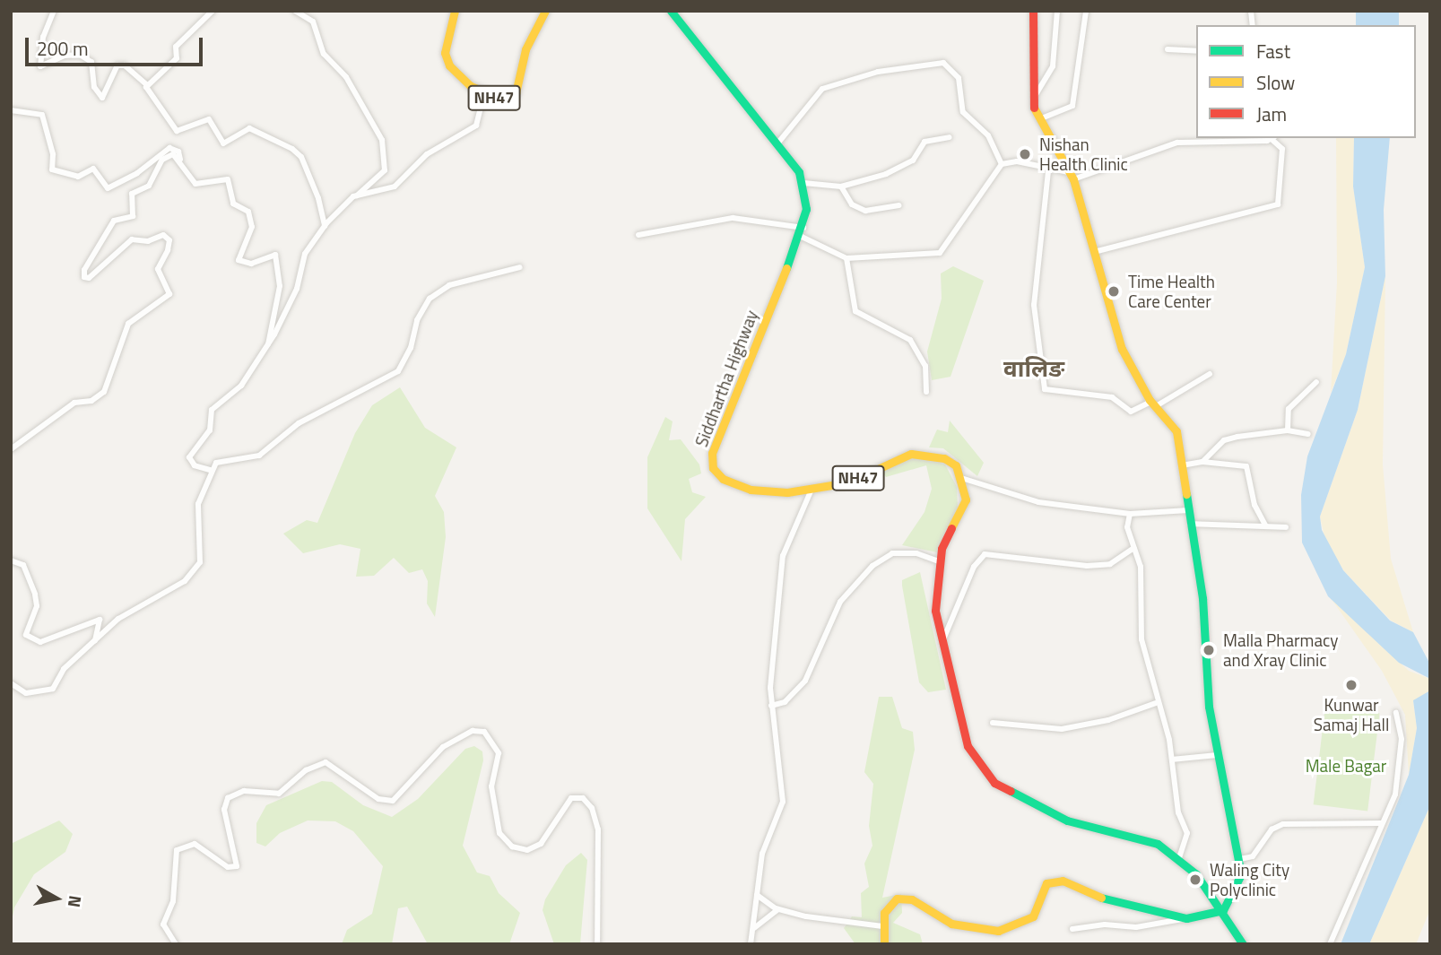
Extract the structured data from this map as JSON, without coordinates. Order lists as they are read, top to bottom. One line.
{"streets":{"main road":["NH47","Siddhartha Highway"]},"districts":["वालिङ"],"parks":["Male Bagar"],"places":["Nishan Health Clinic","Time Health Care Center","Malla Pharmacy and Xray Clinic","Kunwar Samaj Hall","Waling City Polyclinic"],"legend":["Fast","Slow","Jam"],"scale_bar":"200 m","north":"right"}
